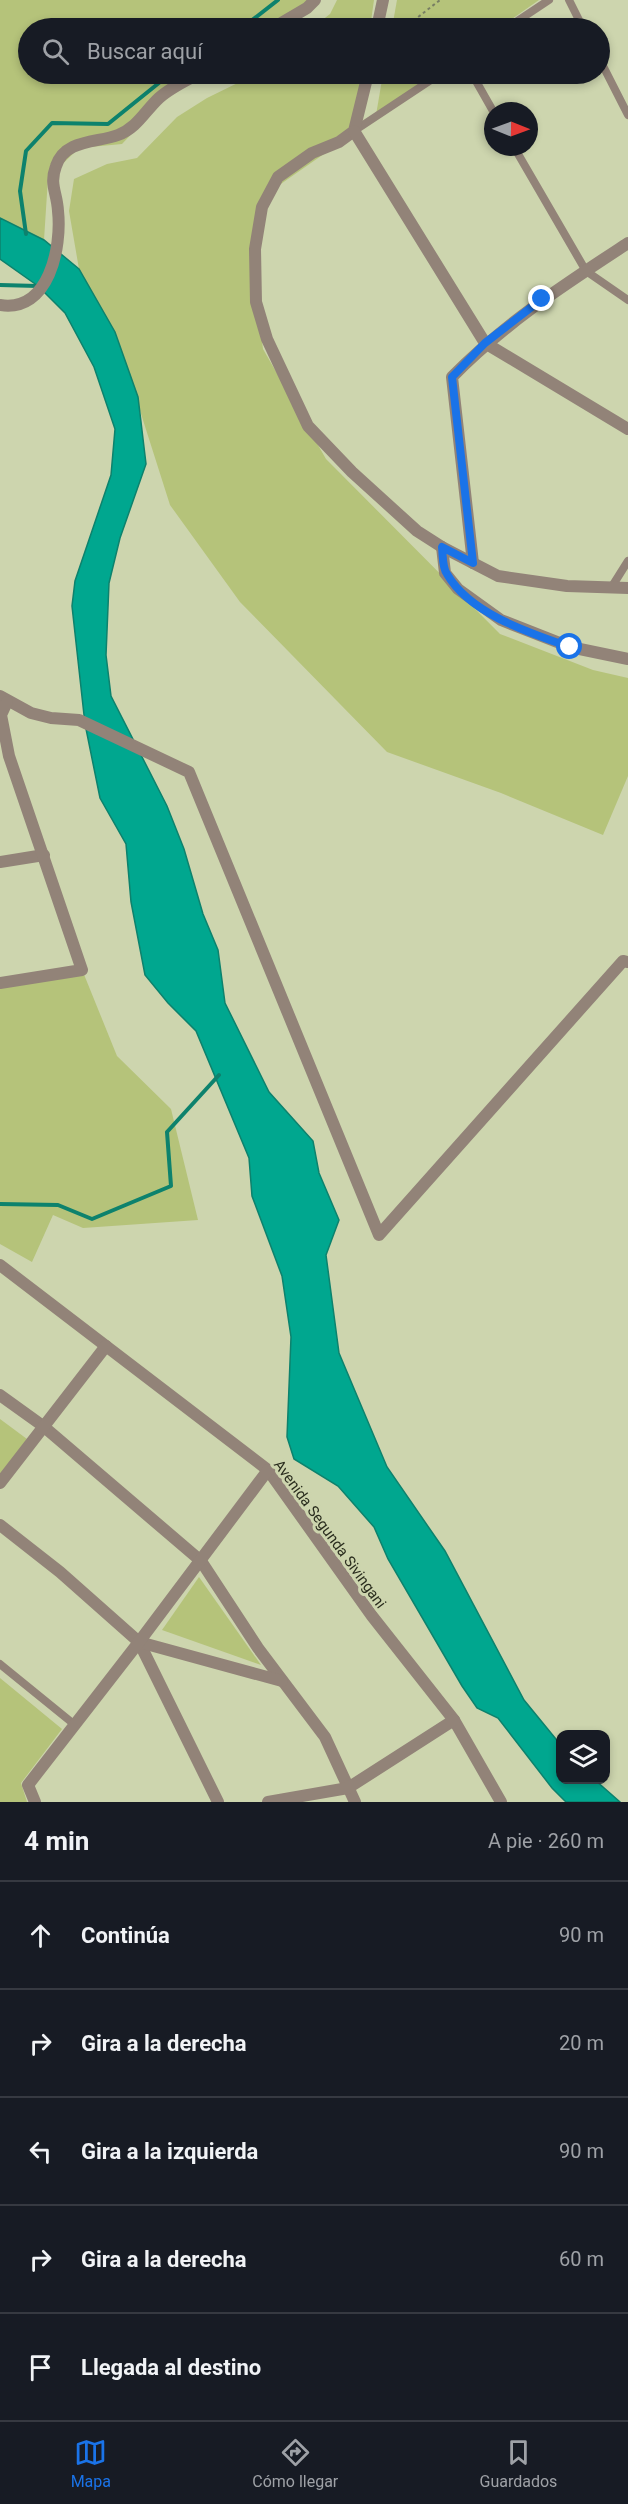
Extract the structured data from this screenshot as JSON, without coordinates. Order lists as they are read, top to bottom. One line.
{"streets":{"street":["Avenida Segunda Sivingani"]},"north":"right","page":{"search":"Buscar aquí","heading":["4 min","A pie · 260 m"],"list":[["Continúa","90 m"],["Gira a la derecha","20 m"],["Gira a la izquierda","90 m"],["Gira a la derecha","60 m"],"Llegada al destino"],"nav":["Mapa","Cómo llegar","Guardados"]}}
